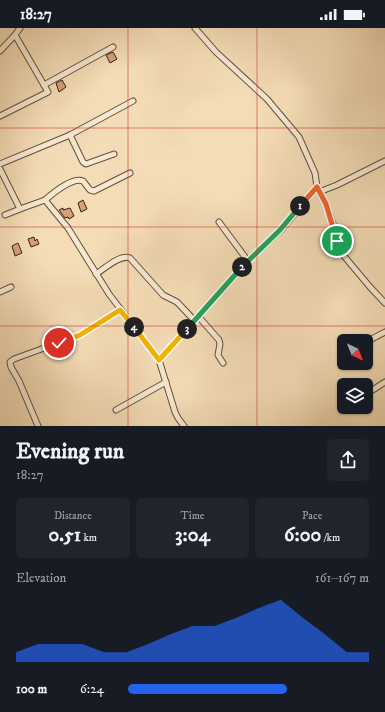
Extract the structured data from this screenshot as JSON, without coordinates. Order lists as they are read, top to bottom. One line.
{"north":"bottom right","page":{"status":"18:27","pins":["1","2","4","3"],"heading":["Evening run","18:27"],"stats":[["Distance","0.51 km"],["Time","3:04"],["Pace","6:00 /km"]],"chart":["Elevation","161–167 m"],"list":[{"name":"100 m","note":"6:24"}]}}
